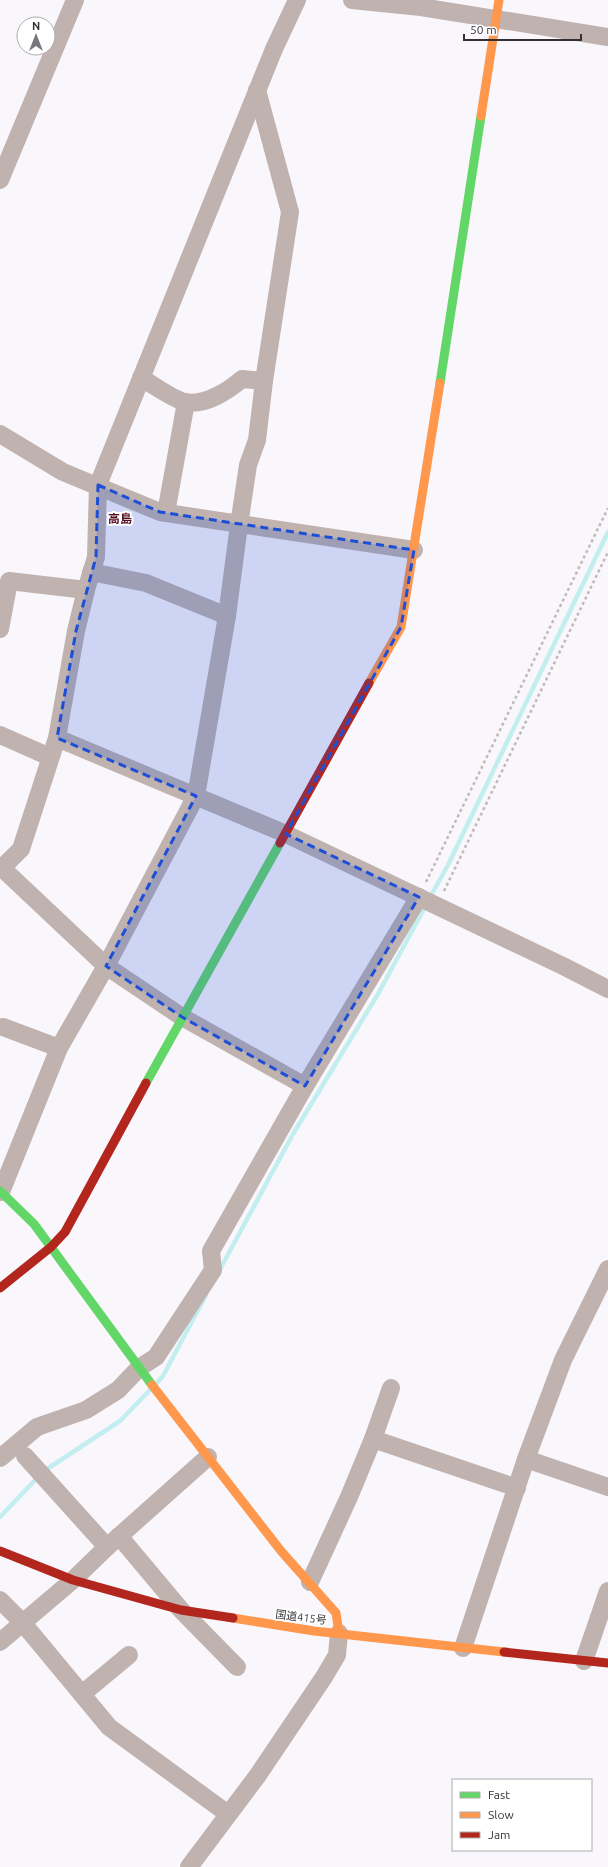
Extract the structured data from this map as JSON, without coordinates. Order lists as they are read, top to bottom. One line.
{"streets":{"main road":["国道415号"]},"districts":["高島"],"legend":["Fast","Slow","Jam"],"scale_bar":"50 m","north":"top"}
